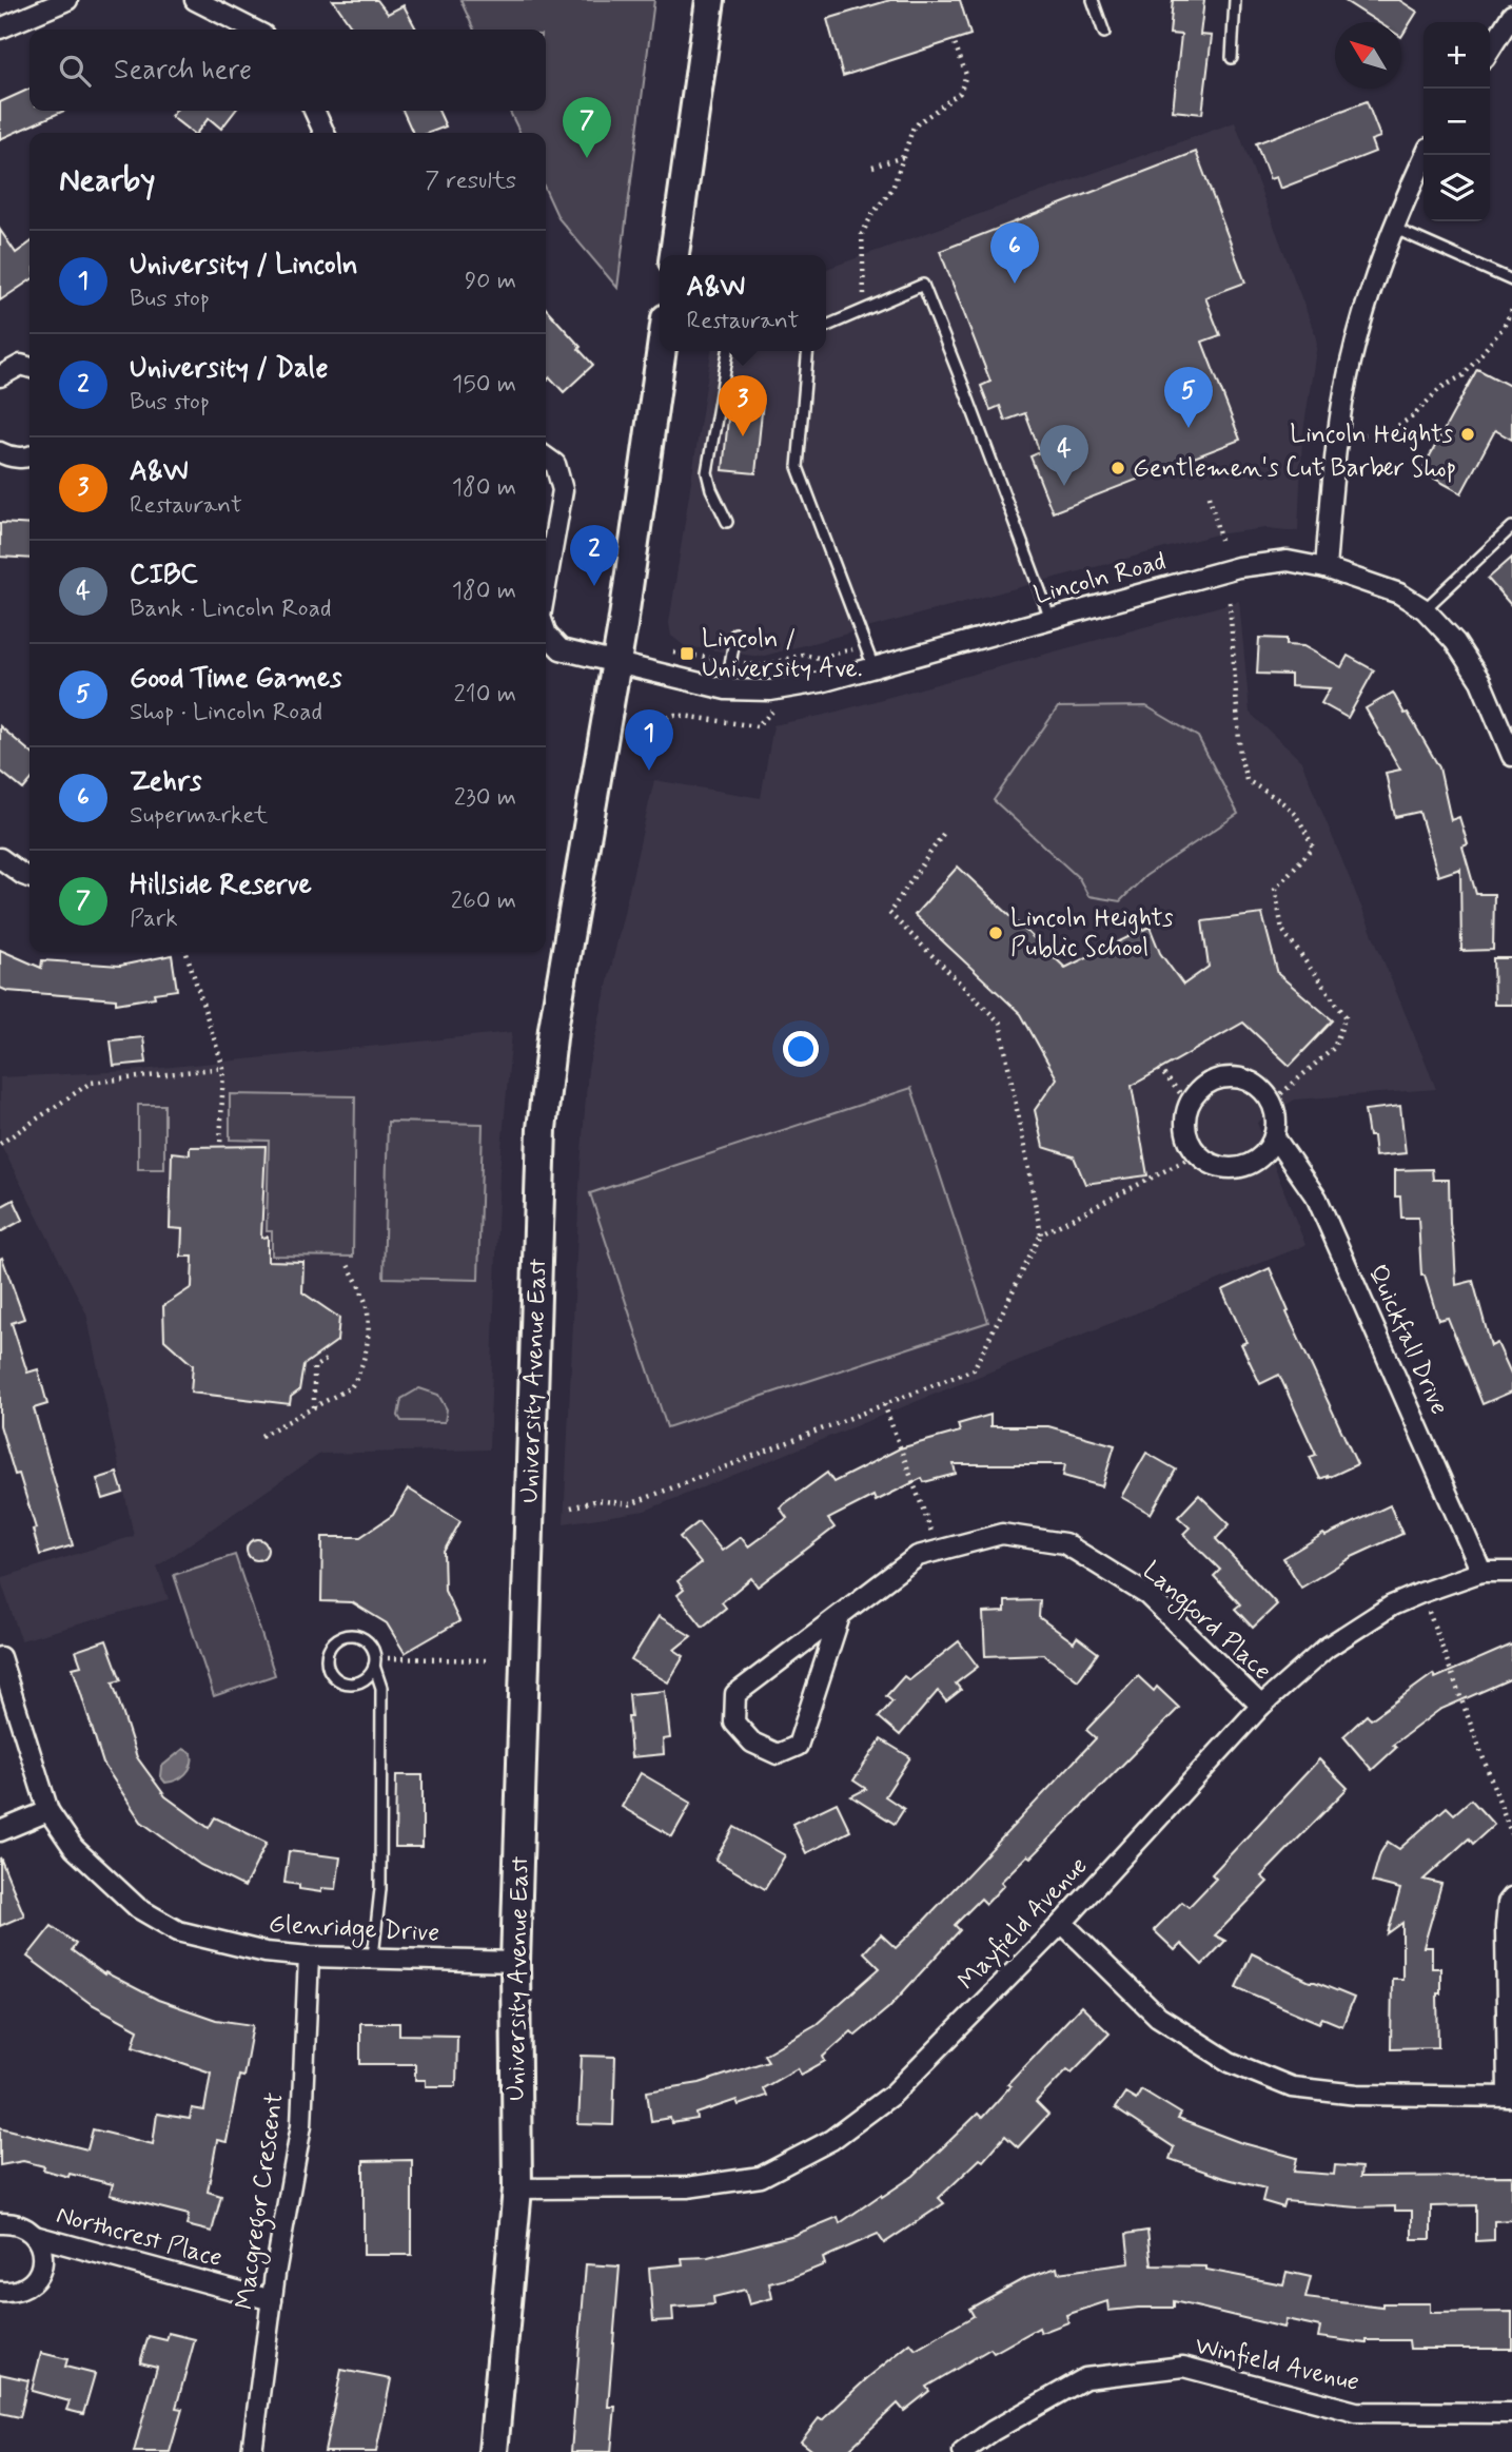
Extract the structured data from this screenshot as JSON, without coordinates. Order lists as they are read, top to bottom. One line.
{"streets":{"main road":["University Avenue East"],"street":["Lincoln Road","Quickfall Drive","Langford Place","Mayfield Avenue","Glenridge Drive","Macgregor Crescent","Northcrest Place","Winfield Avenue"]},"crossings":[["Lincoln Road","University Avenue East"],["Quickfall Drive","Mayfield Avenue"],["University Avenue East","Mayfield Avenue"],["University Avenue East","Glenridge Drive"],["Langford Place","Mayfield Avenue"],["Glenridge Drive","Macgregor Crescent"],["Macgregor Crescent","Northcrest Place"]],"places":{"other":["Lincoln Heights","Gentlemen's Cut Barber Shop","Lincoln Heights Public School"],"transit":["Lincoln / University Ave."]},"north":"top left","page":{"map_buttons":["+","−"],"search":"Search here","pins":["7","6","5","3","4","2","1"],"heading":["Nearby","7 results"],"list":[{"mark":"1","name":"University / Lincoln","note":"Bus stop","value":"90 m"},{"mark":"2","name":"University / Dale","note":"Bus stop","value":"150 m"},{"mark":"3","name":"A&W","note":"Restaurant","value":"180 m"},{"mark":"4","name":"CIBC","note":"Bank · Lincoln Road","value":"180 m"},{"mark":"5","name":"Good Time Games","note":"Shop · Lincoln Road","value":"210 m"},{"mark":"6","name":"Zehrs","note":"Supermarket","value":"230 m"},{"mark":"7","name":"Hillside Reserve","note":"Park","value":"260 m"}],"popup":["A&W","Restaurant"]}}
